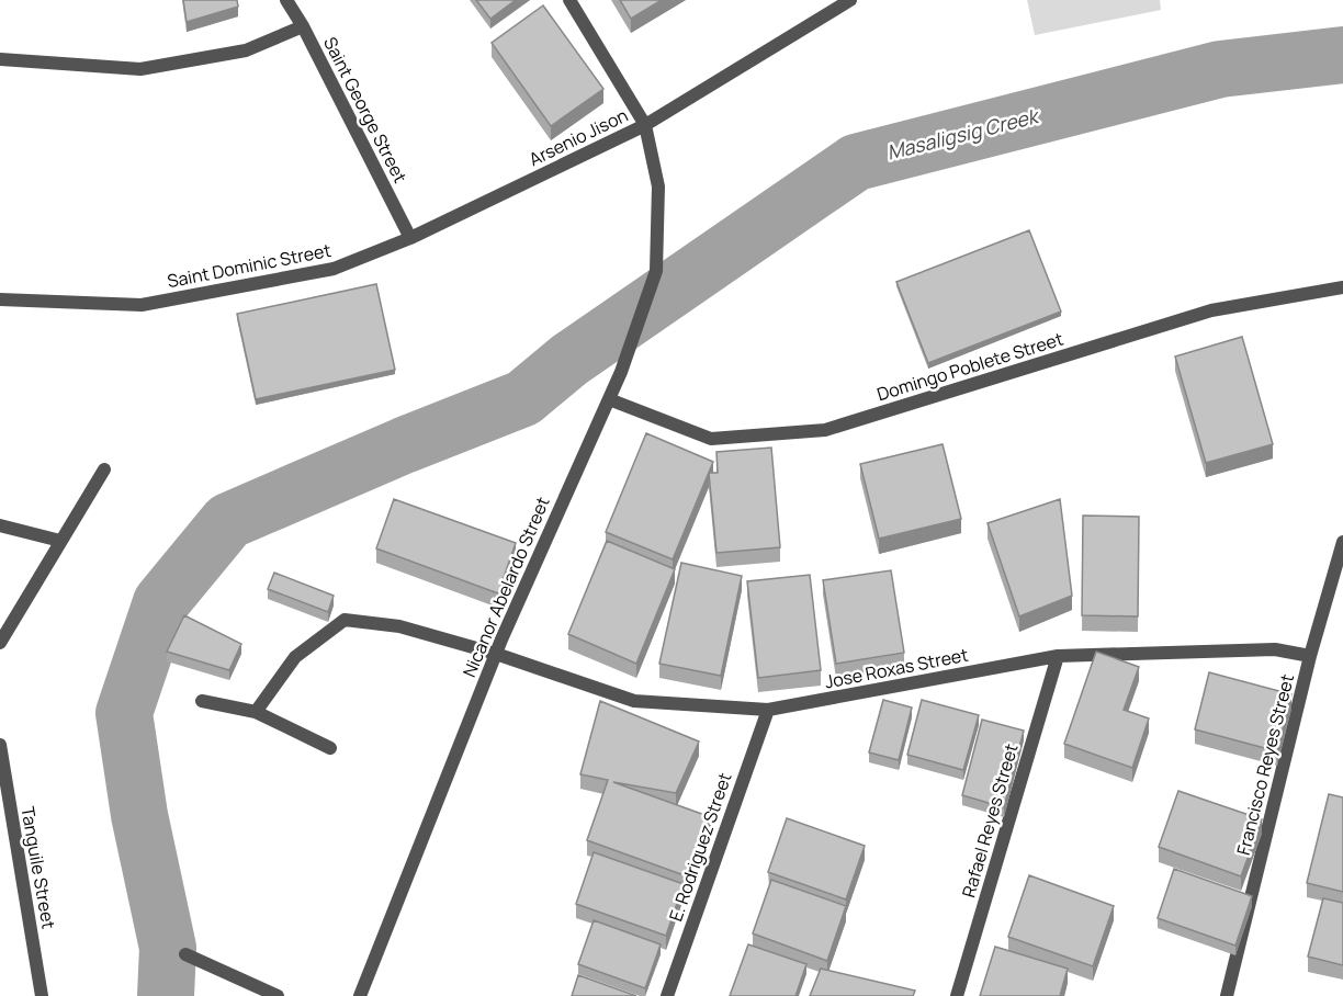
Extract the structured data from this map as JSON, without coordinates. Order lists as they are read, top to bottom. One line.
{"streets":{"street":["Saint George Street","Arsenio Jison","Saint Dominic Street","Domingo Poblete Street","Nicanor Abelardo Street","Jose Roxas Street","Francisco Reyes Street","Rafael Reyes Street","E. Rodriguez Street","Tanguile Street"]},"crossings":[["Saint George Street","Saint Dominic Street"],["Arsenio Jison","Saint Dominic Street"],["Arsenio Jison","Nicanor Abelardo Street"],["Domingo Poblete Street","Nicanor Abelardo Street"],["Nicanor Abelardo Street","Jose Roxas Street"],["Jose Roxas Street","Francisco Reyes Street"],["Jose Roxas Street","Rafael Reyes Street"],["Jose Roxas Street","E. Rodriguez Street"]],"water":["Masaligsig Creek"]}
